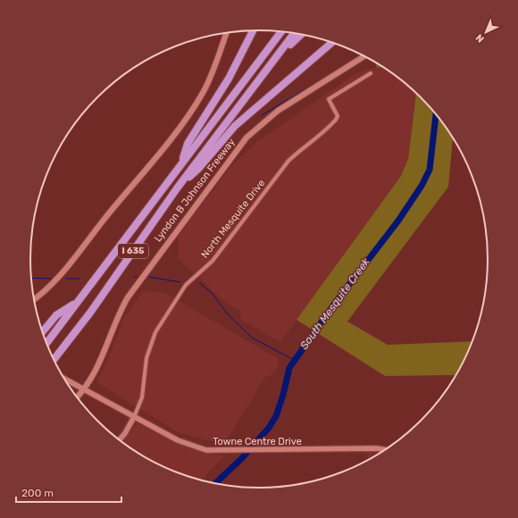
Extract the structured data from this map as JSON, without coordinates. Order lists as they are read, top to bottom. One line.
{"streets":{"highway":["Lyndon B Johnson Freeway","I 635"],"street":["North Mesquite Drive","Towne Centre Drive"]},"crossings":[["Lyndon B Johnson Freeway","Towne Centre Drive"],["North Mesquite Drive","Towne Centre Drive"]],"water":["South Mesquite Creek"],"scale_bar":"200 m","north":"bottom left"}
